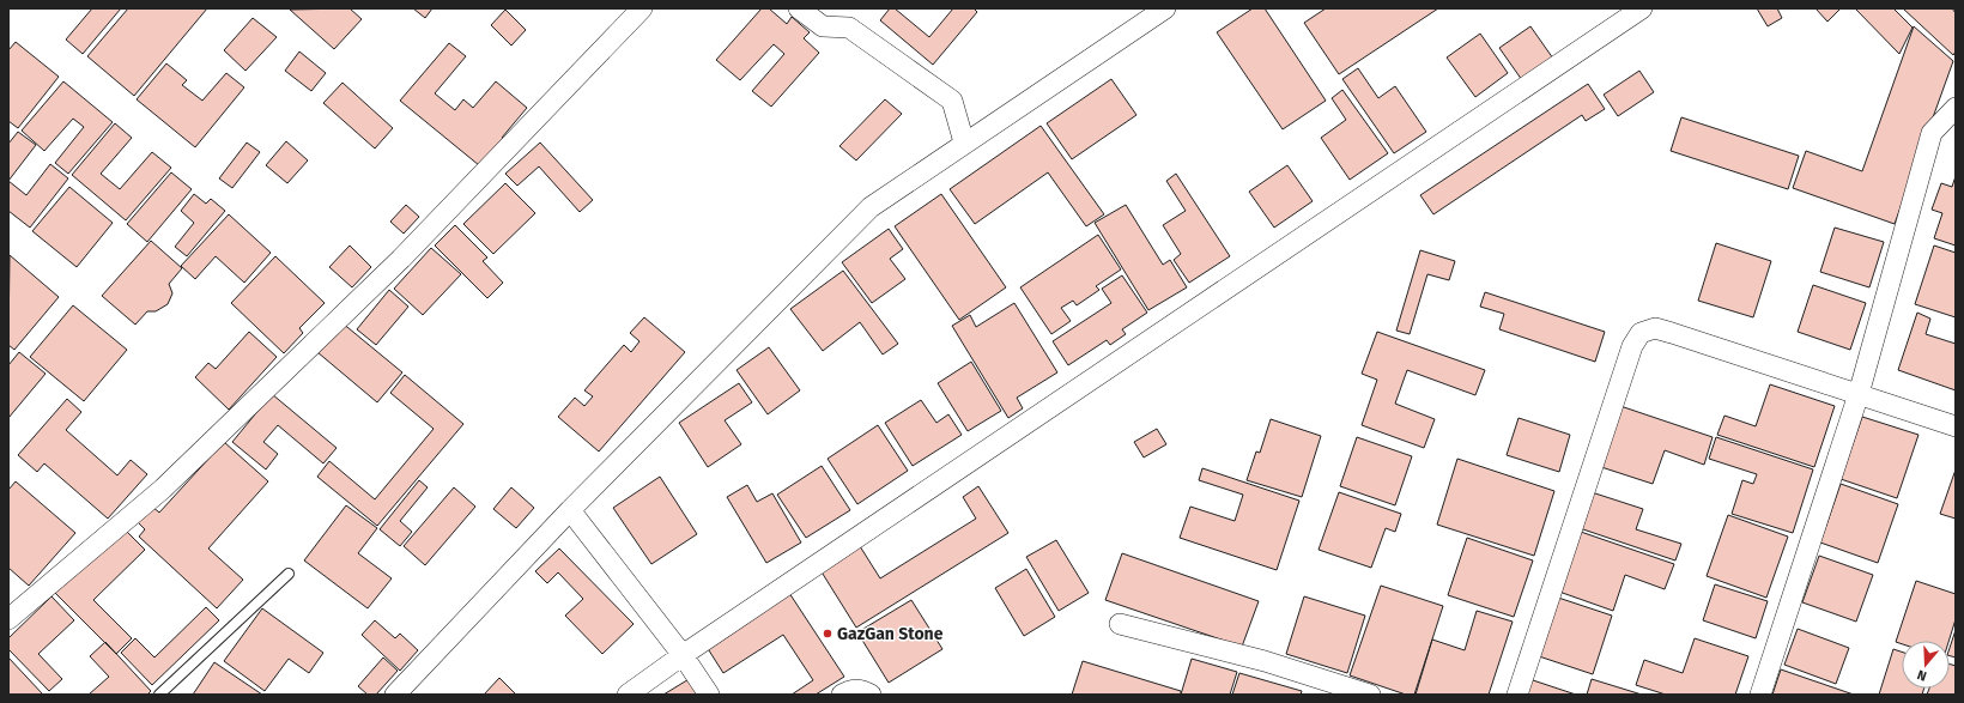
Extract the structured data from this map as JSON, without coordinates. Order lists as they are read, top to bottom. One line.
{"places":["GazGan Stone"],"north":"bottom"}
